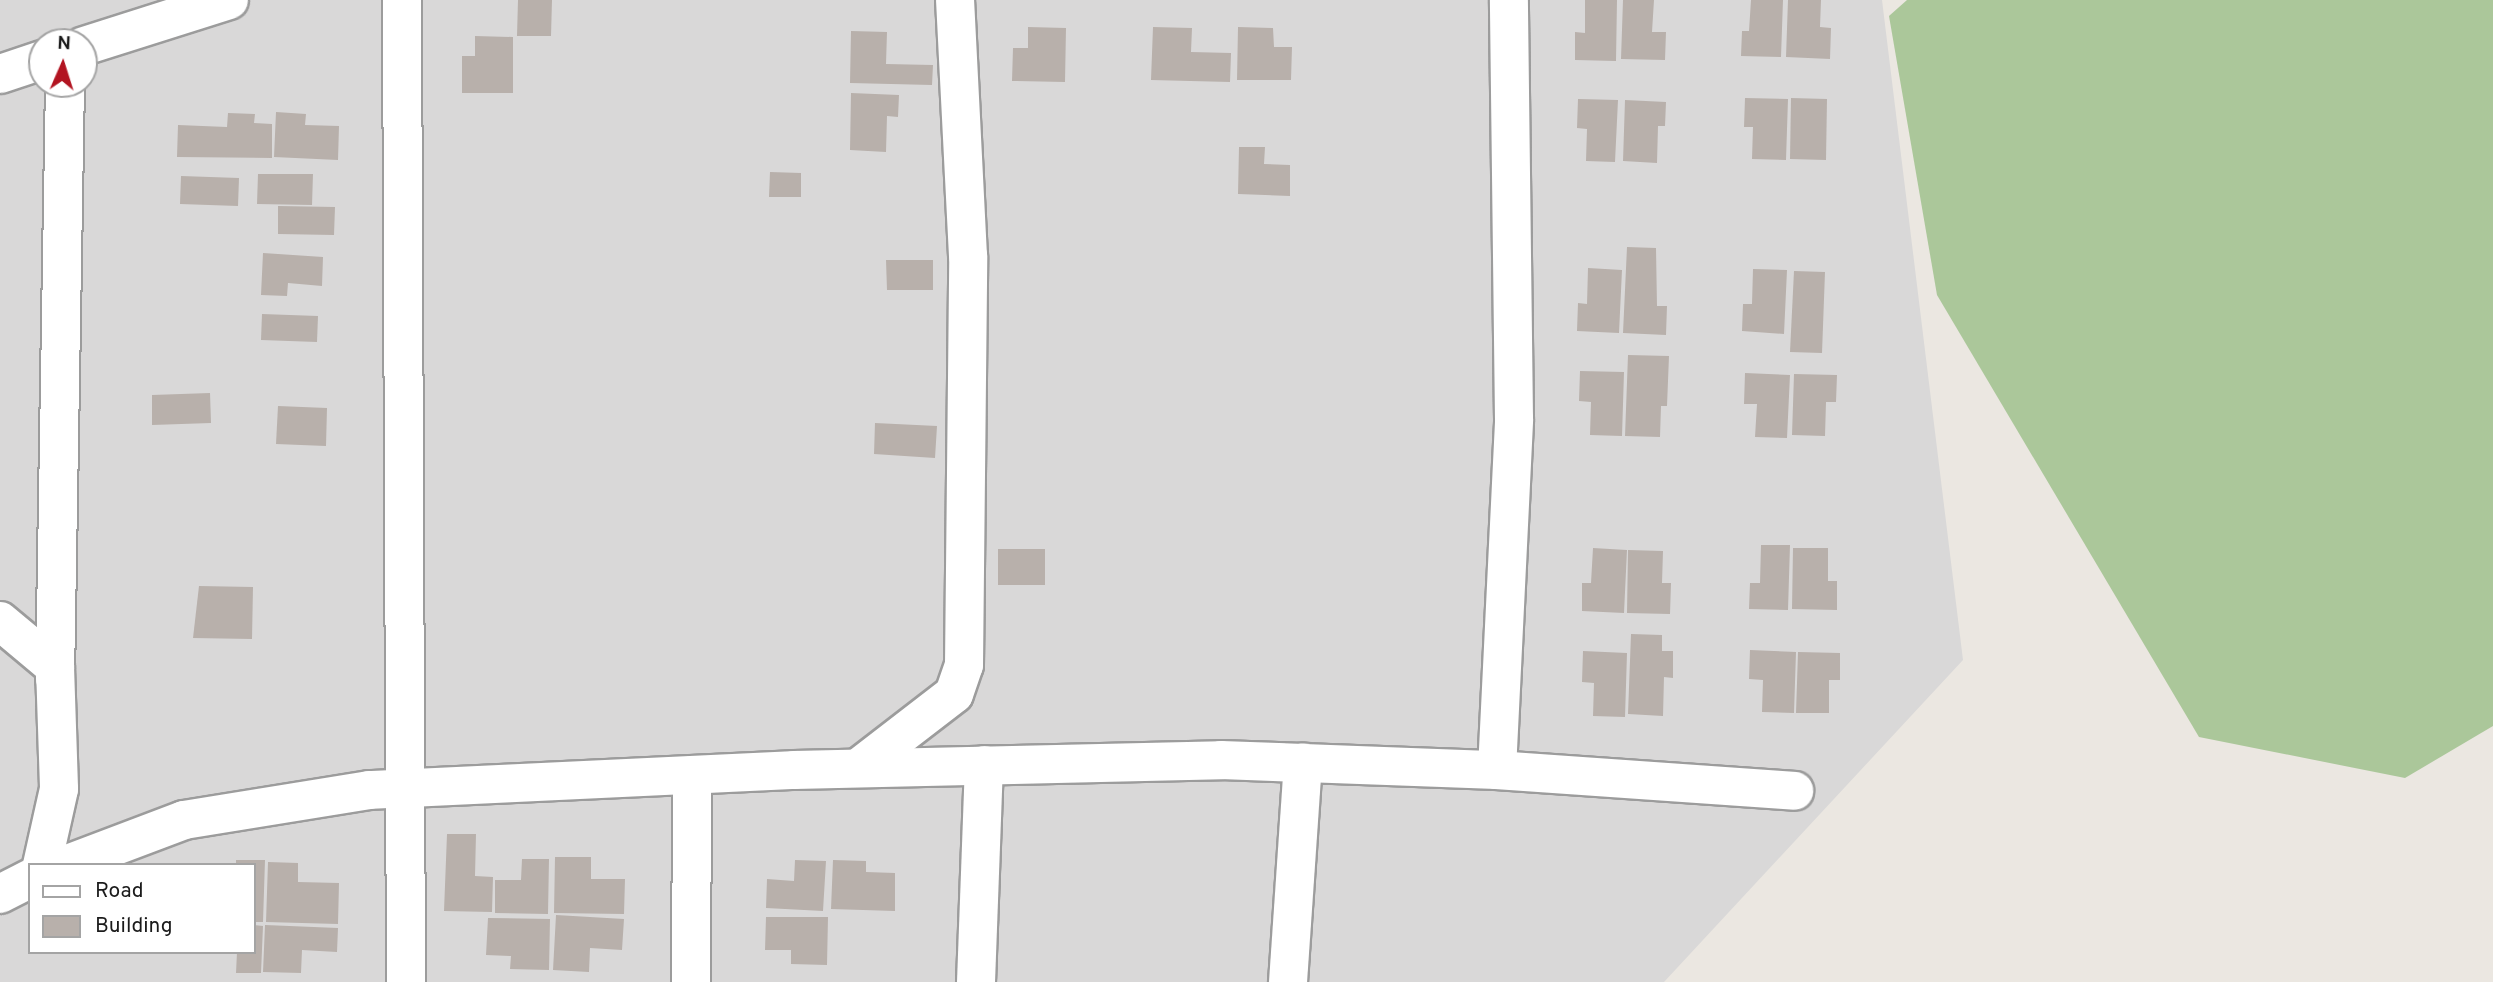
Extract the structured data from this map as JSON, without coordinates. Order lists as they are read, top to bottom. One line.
{"legend":["Road","Building"],"north":"top"}
